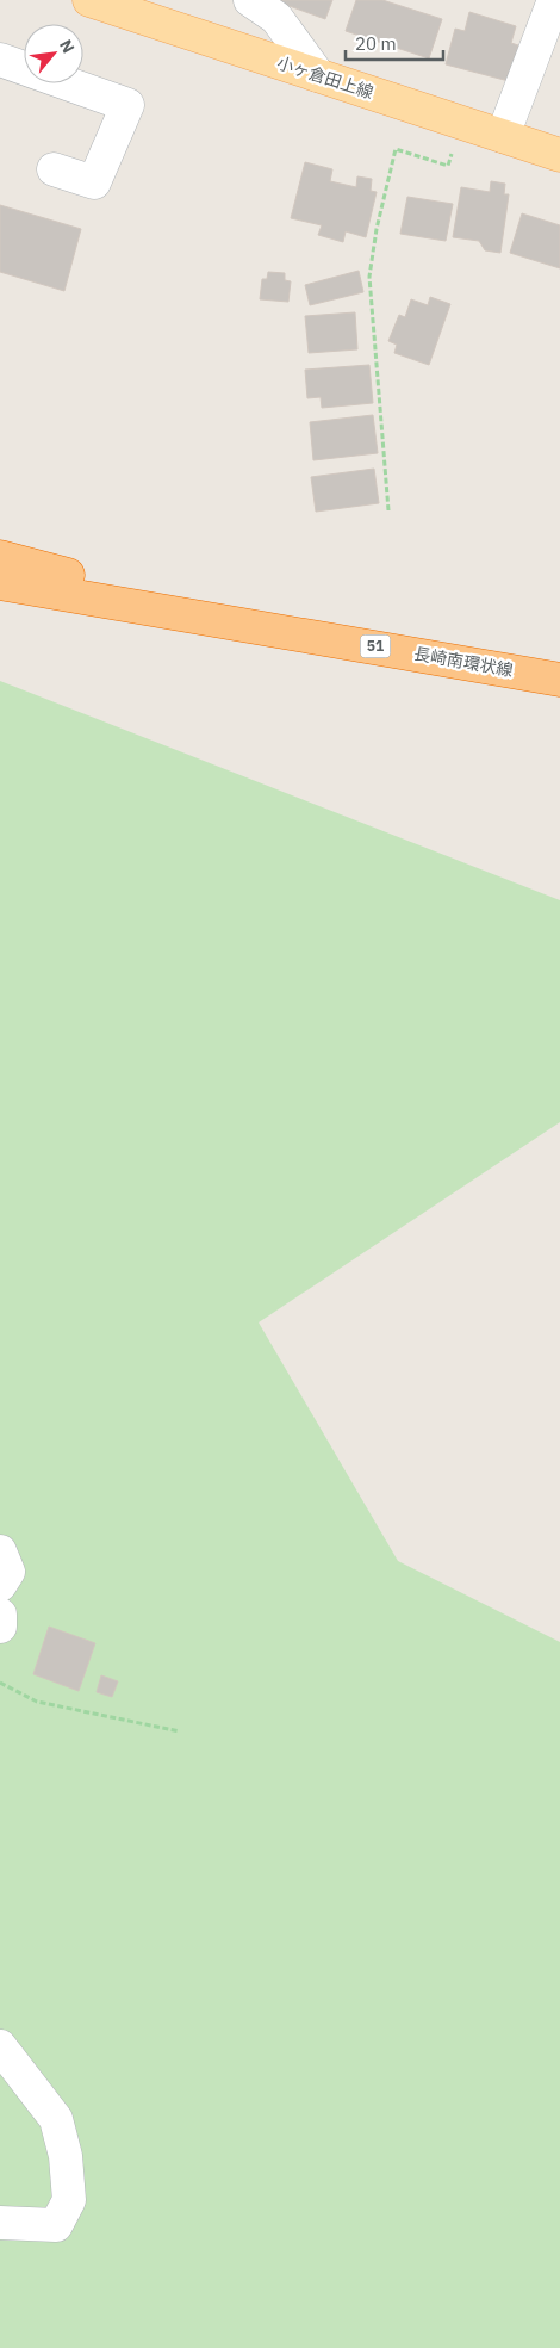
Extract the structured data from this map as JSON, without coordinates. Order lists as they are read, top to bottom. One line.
{"streets":{"highway":["51","長崎南環状線"],"main road":["小ヶ倉田上線"]},"crossings":[["51","長崎南環状線"]],"scale_bar":"20 m","north":"top right"}
